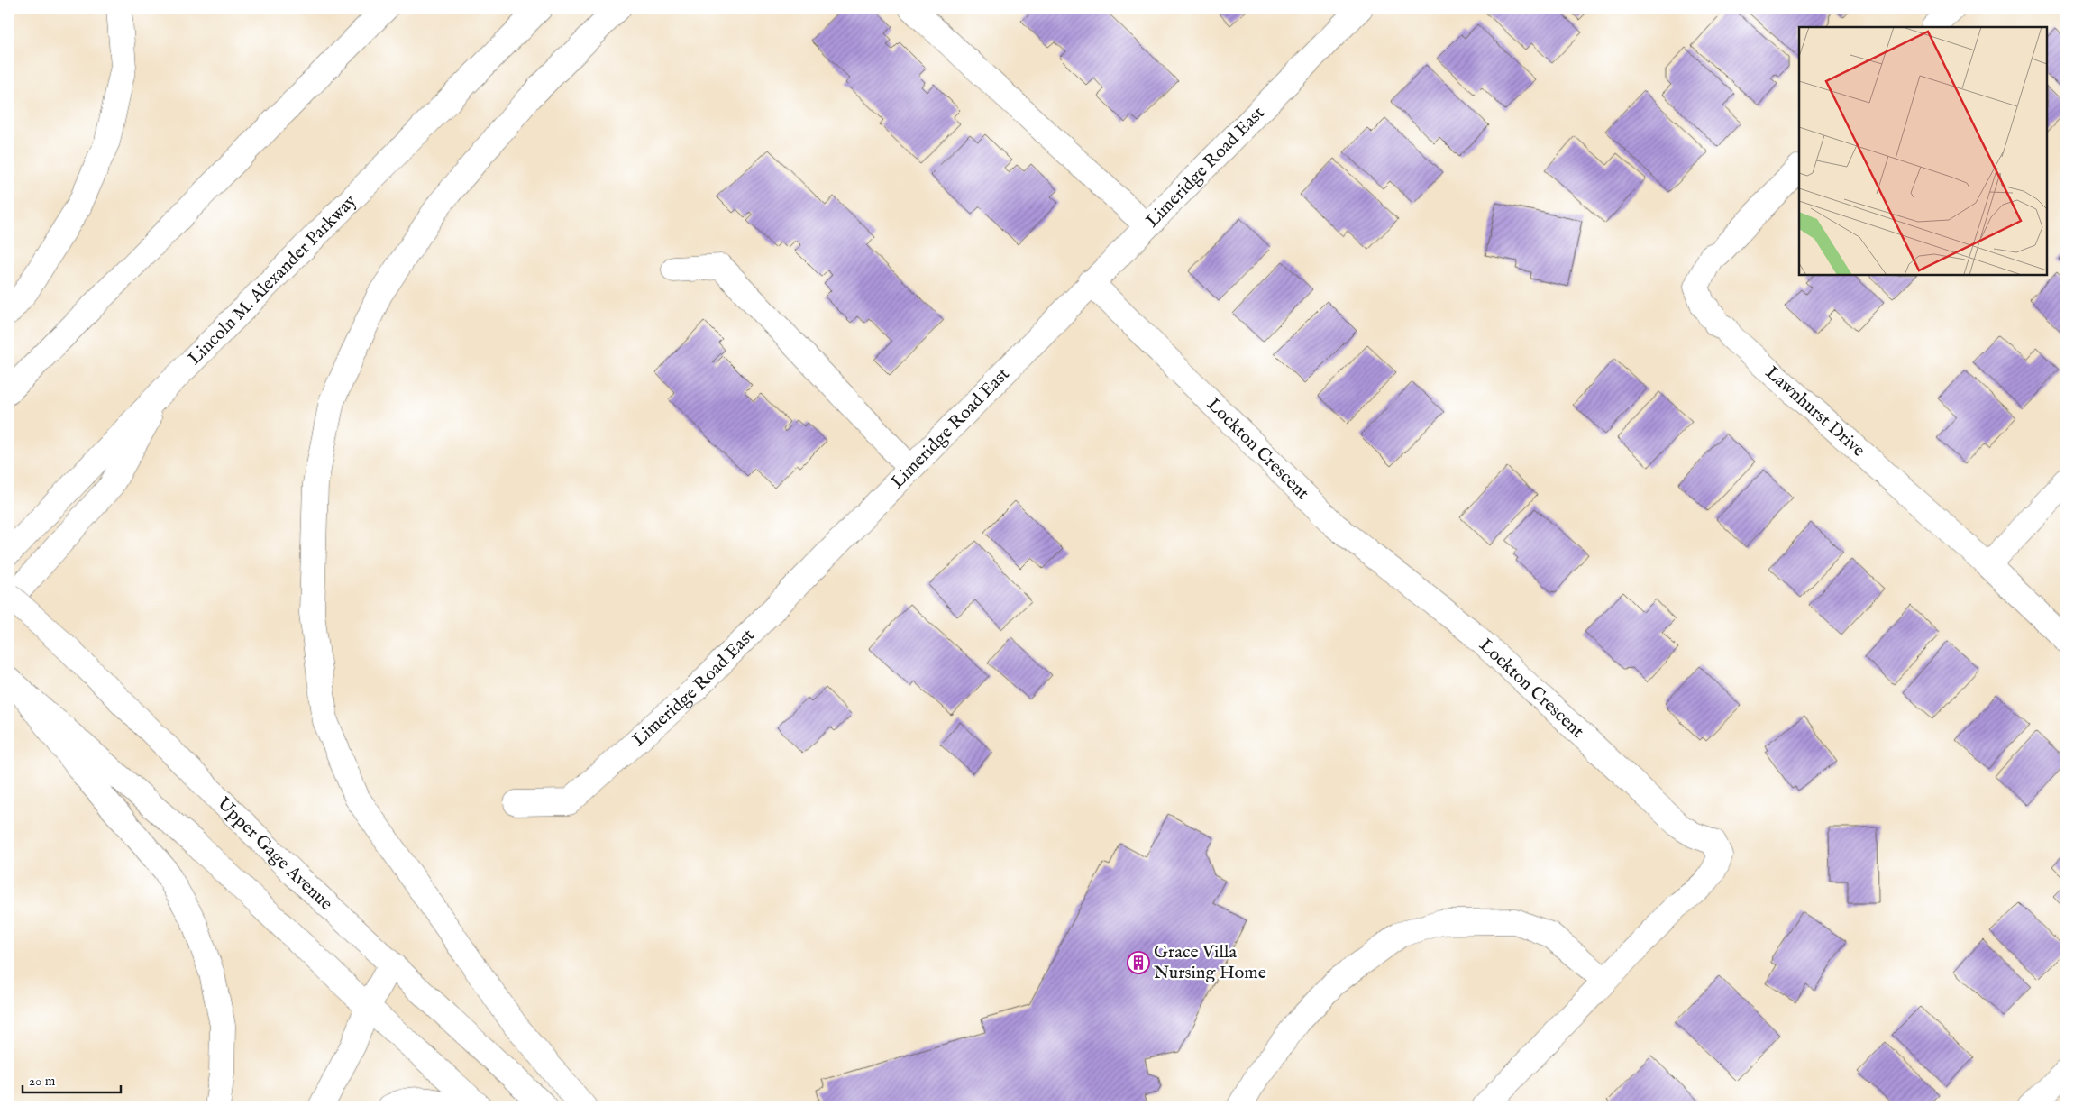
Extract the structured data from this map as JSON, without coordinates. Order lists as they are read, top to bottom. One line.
{"streets":{"main road":["Limeridge Road East","Lincoln M. Alexander Parkway","Lawnhurst Drive","Lockton Crescent","Upper Gage Avenue"]},"crossings":[["Limeridge Road East","Lockton Crescent"]],"places":{"building":["Grace Villa Nursing Home"]},"scale_bar":"20 m"}
